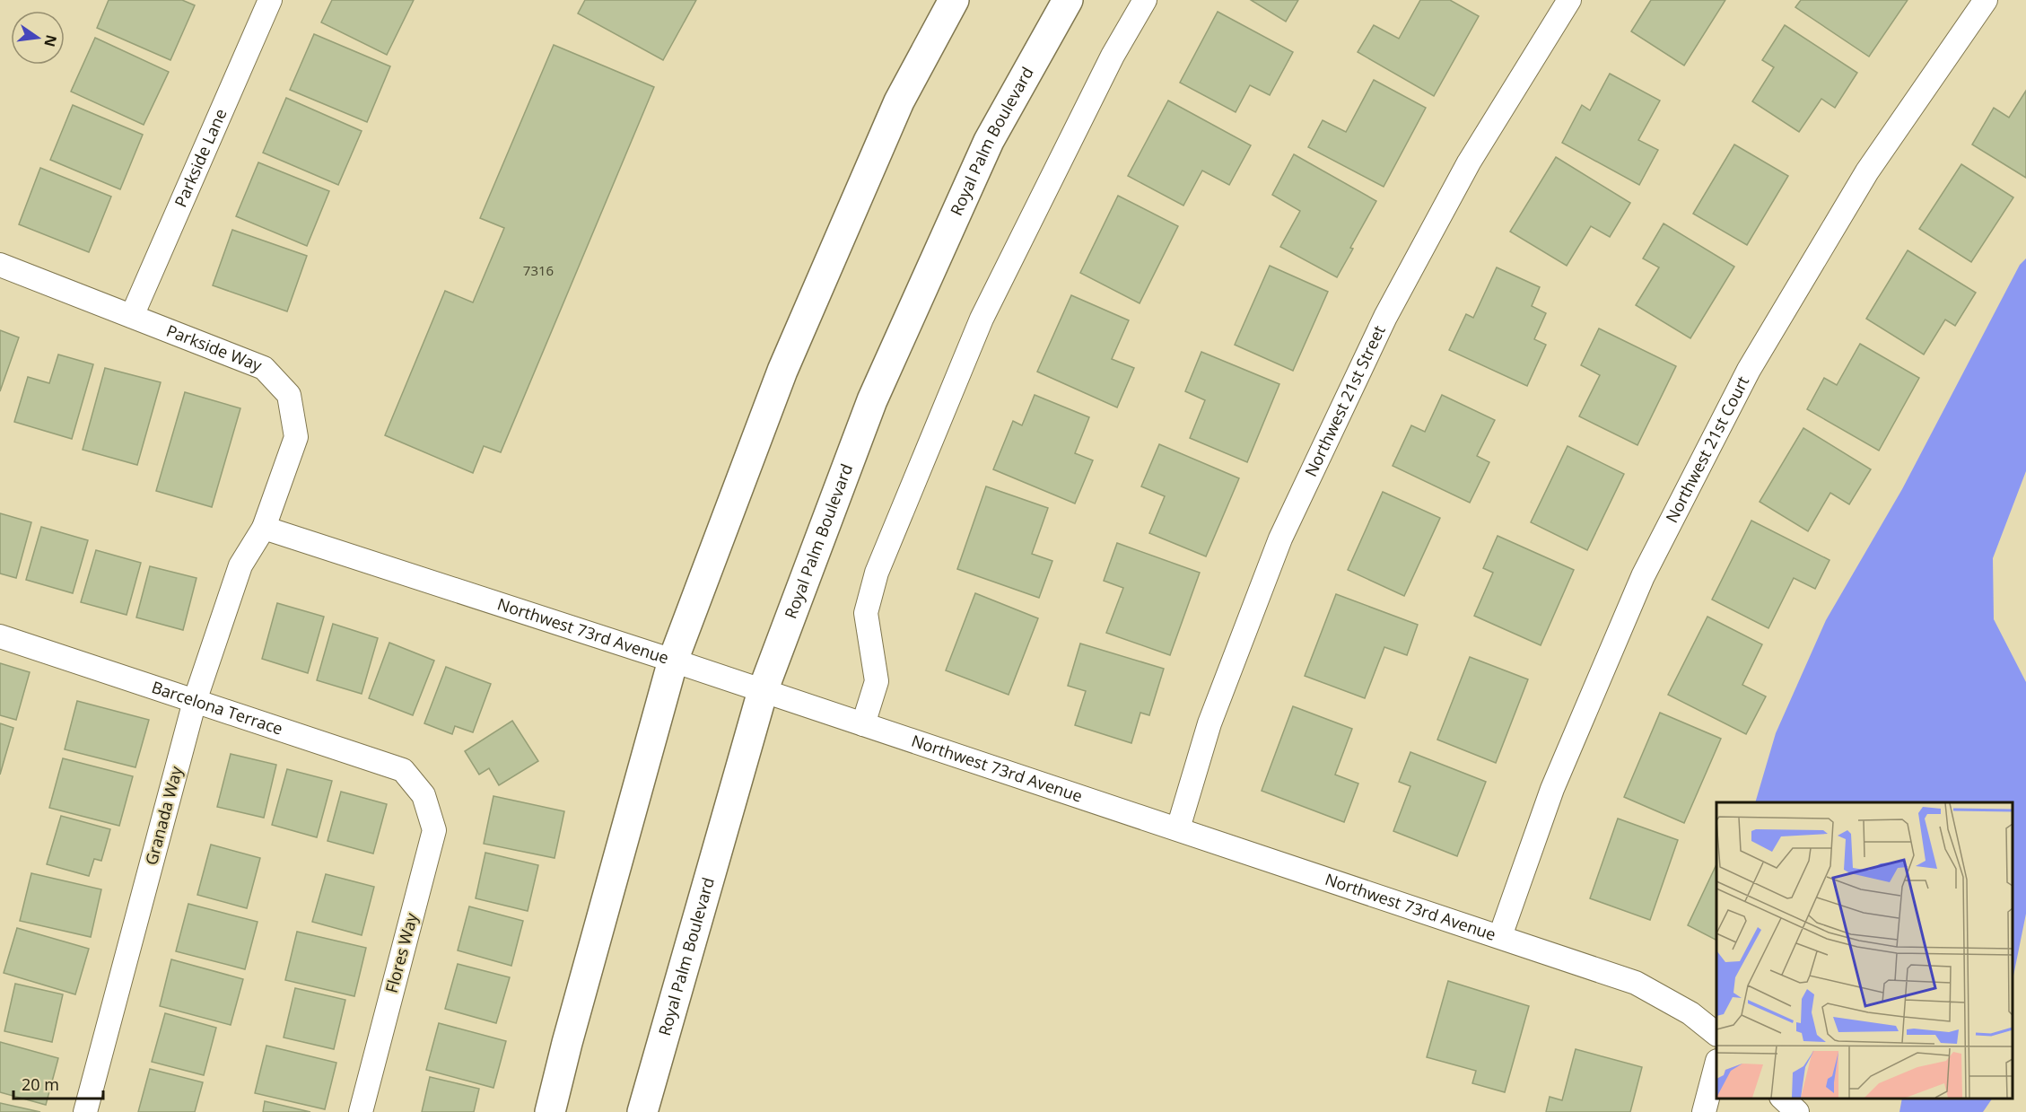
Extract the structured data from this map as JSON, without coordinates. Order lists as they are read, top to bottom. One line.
{"streets":{"main road":["Royal Palm Boulevard"],"street":["Parkside Lane","Parkside Way","Northwest 21st Street","Northwest 21st Court","Northwest 73rd Avenue","Barcelona Terrace","Granada Way","Flores Way"]},"crossings":[["Royal Palm Boulevard","Northwest 73rd Avenue"],["Parkside Lane","Parkside Way"],["Parkside Way","Northwest 73rd Avenue"],["Parkside Way","Granada Way"],["Northwest 21st Street","Northwest 73rd Avenue"],["Northwest 21st Court","Northwest 73rd Avenue"],["Northwest 73rd Avenue","Granada Way"],["Barcelona Terrace","Granada Way"],["Barcelona Terrace","Flores Way"]],"house_numbers":["7316"],"scale_bar":"20 m","north":"right"}
